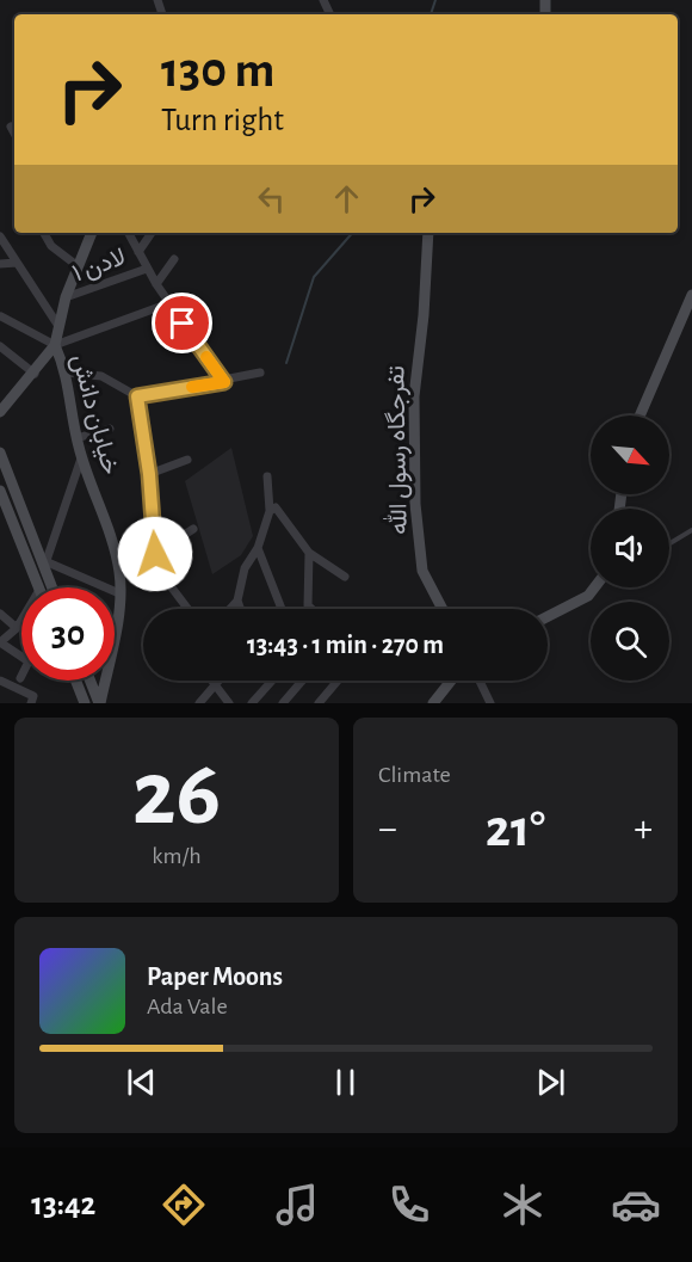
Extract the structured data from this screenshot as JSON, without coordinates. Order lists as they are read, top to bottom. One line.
{"streets":{"street":["لادن ۱","خیابان دانش","تفرجگاه رسول الله"]},"north":"bottom right","page":{"turn":["130 m","Turn right"],"limit":"30","trip":"13:43 · 1 min · 270 m","tile":[["26","km/h"],"Climate"],"heat":["−","21°","+"],"song":["Paper Moons","Ada Vale"],"tabs":"13:42"}}
